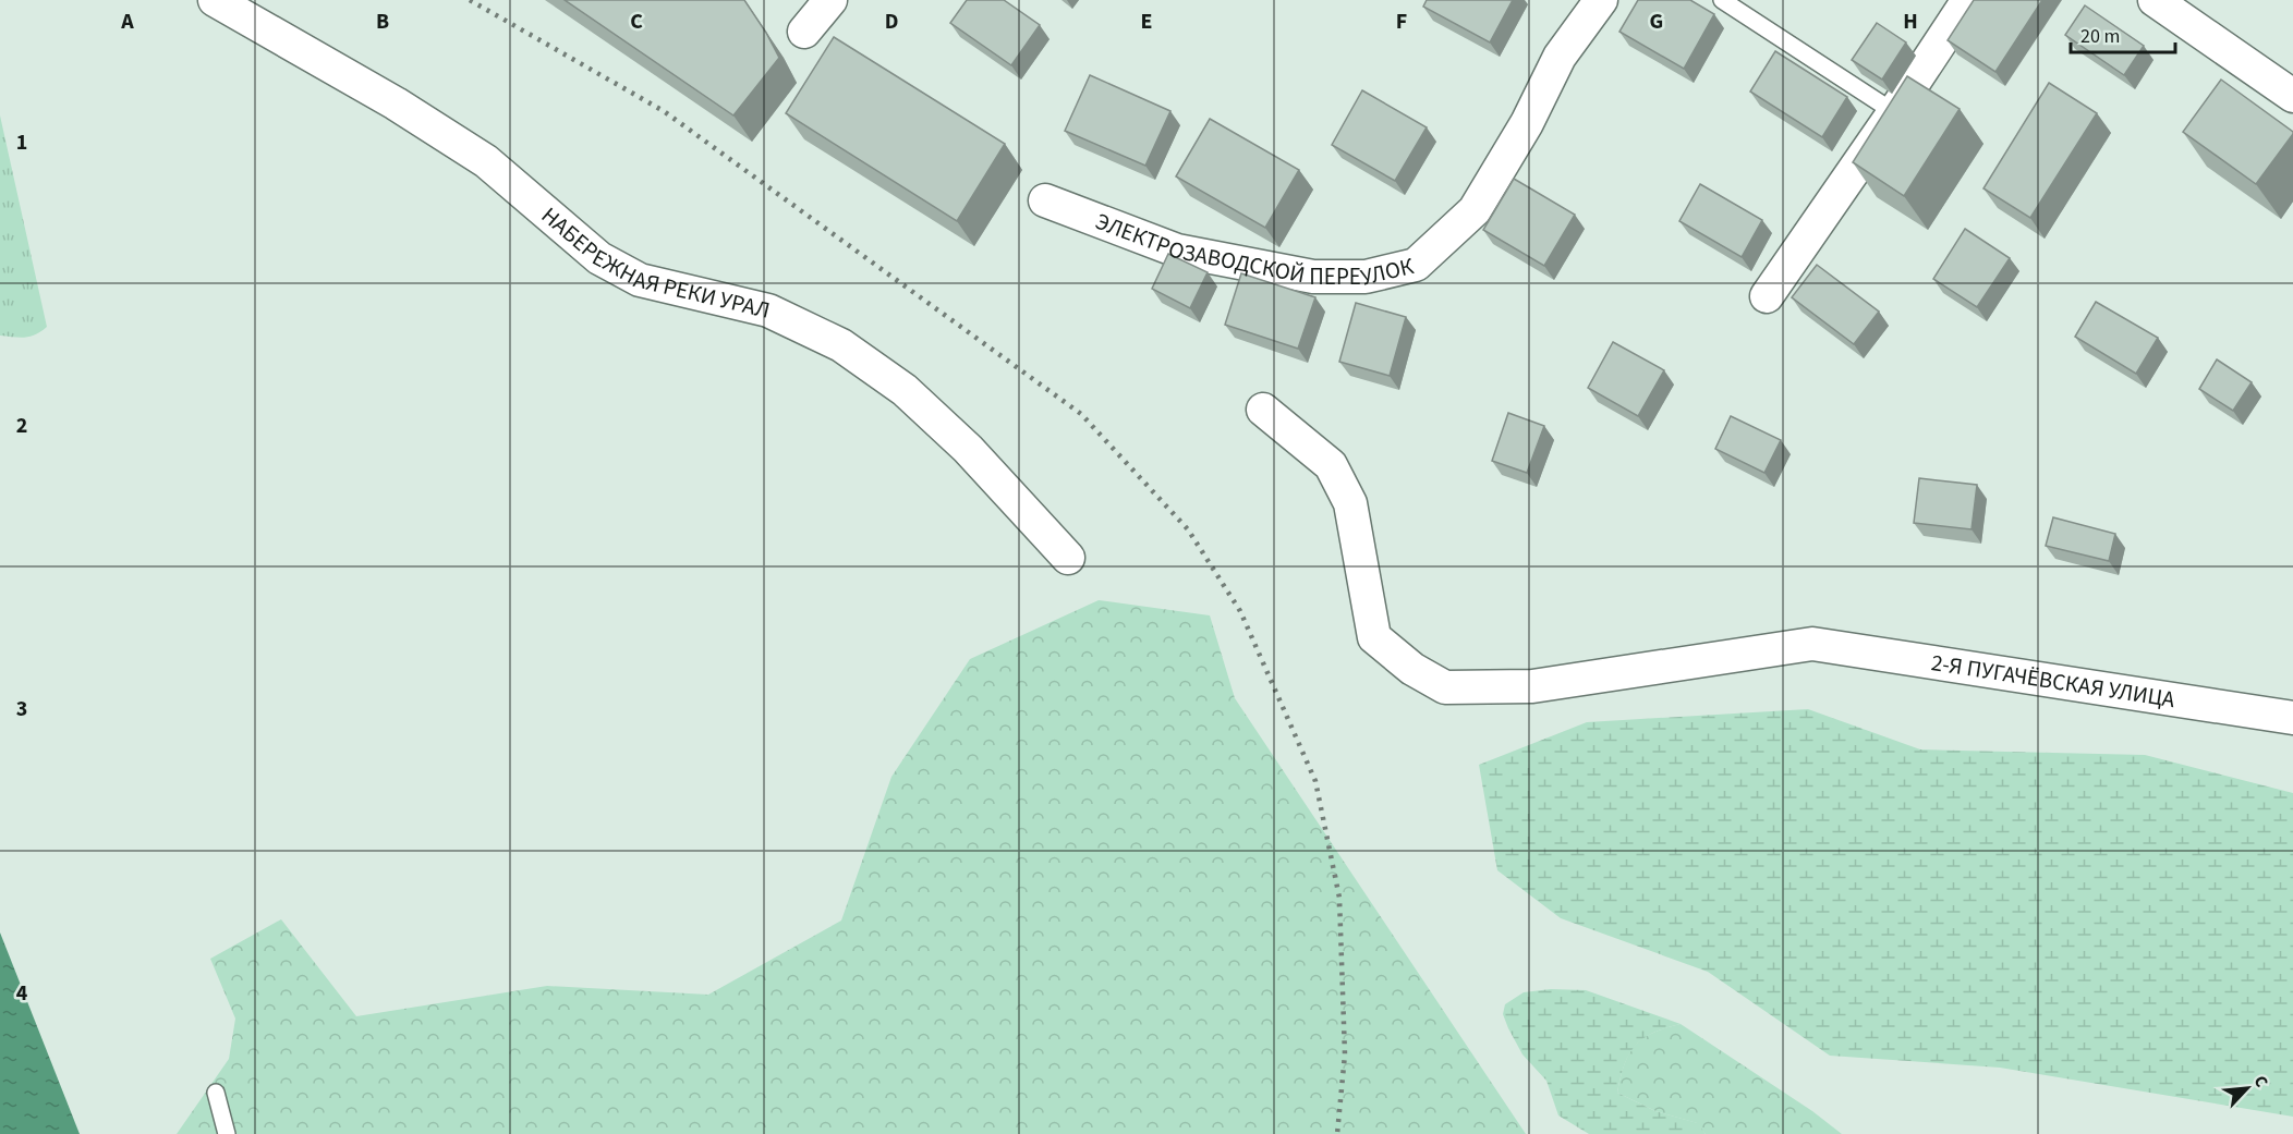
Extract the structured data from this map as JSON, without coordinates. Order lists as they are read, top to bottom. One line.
{"streets":{"street":["ЭЛЕКТРОЗАВОДСКОЙ ПЕРЕУЛОК","НАБЕРЕЖНАЯ РЕКИ УРАЛ","2-Я ПУГАЧЁВСКАЯ УЛИЦА"]},"scale_bar":"20 m","north":"top right","grid":{"columns":["A","B","C","D","E","F","G","H"],"rows":["1","2","3","4"]}}
